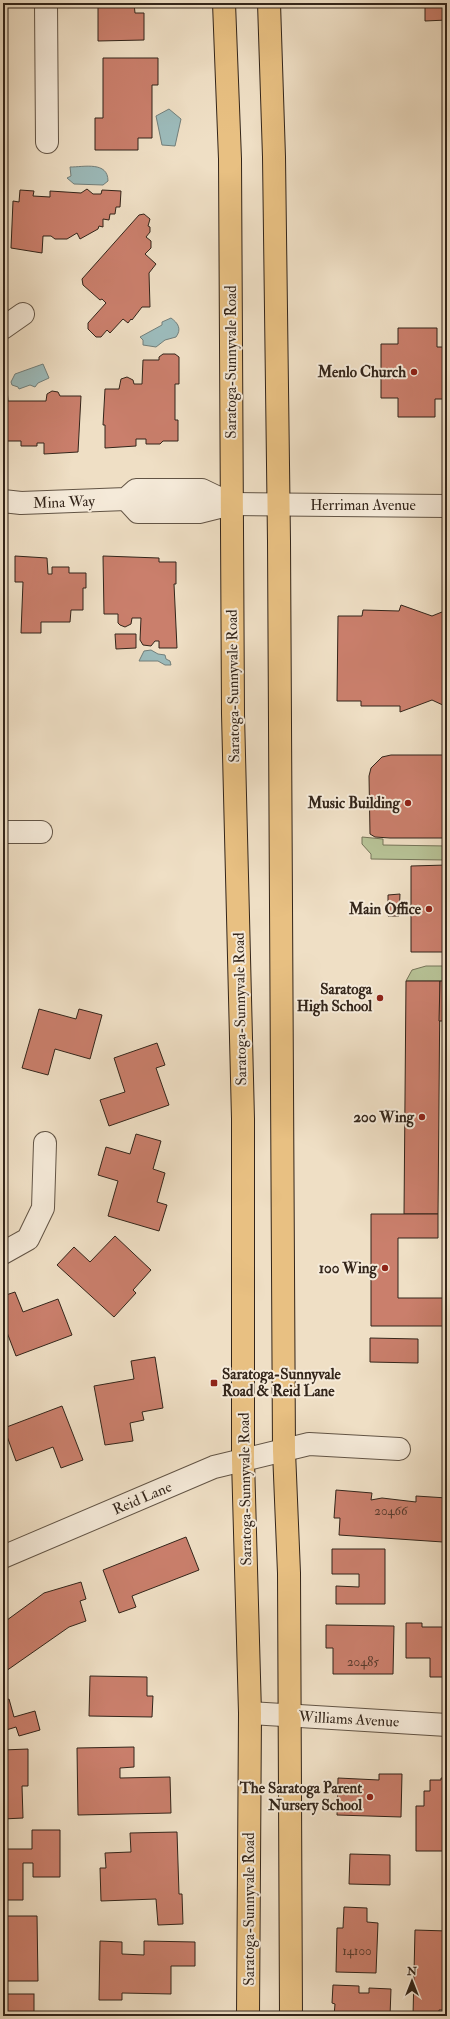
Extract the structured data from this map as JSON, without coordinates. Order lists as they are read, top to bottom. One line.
{"streets":{"main road":["Saratoga-Sunnyvale Road"],"street":["Mina Way","Herriman Avenue","Reid Lane","Williams Avenue"]},"crossings":[["Saratoga-Sunnyvale Road","Mina Way"],["Saratoga-Sunnyvale Road","Reid Lane"],["Saratoga-Sunnyvale Road","Williams Avenue"],["Mina Way","Herriman Avenue"]],"places":{"other":["Menlo Church","Music Building","Main Office","Saratoga High School","200 Wing","100 Wing","The Saratoga Parent Nursery School"],"transit":["Saratoga-Sunnyvale Road & Reid Lane"]},"house_numbers":["20466","20485","14100"],"north":"top"}
